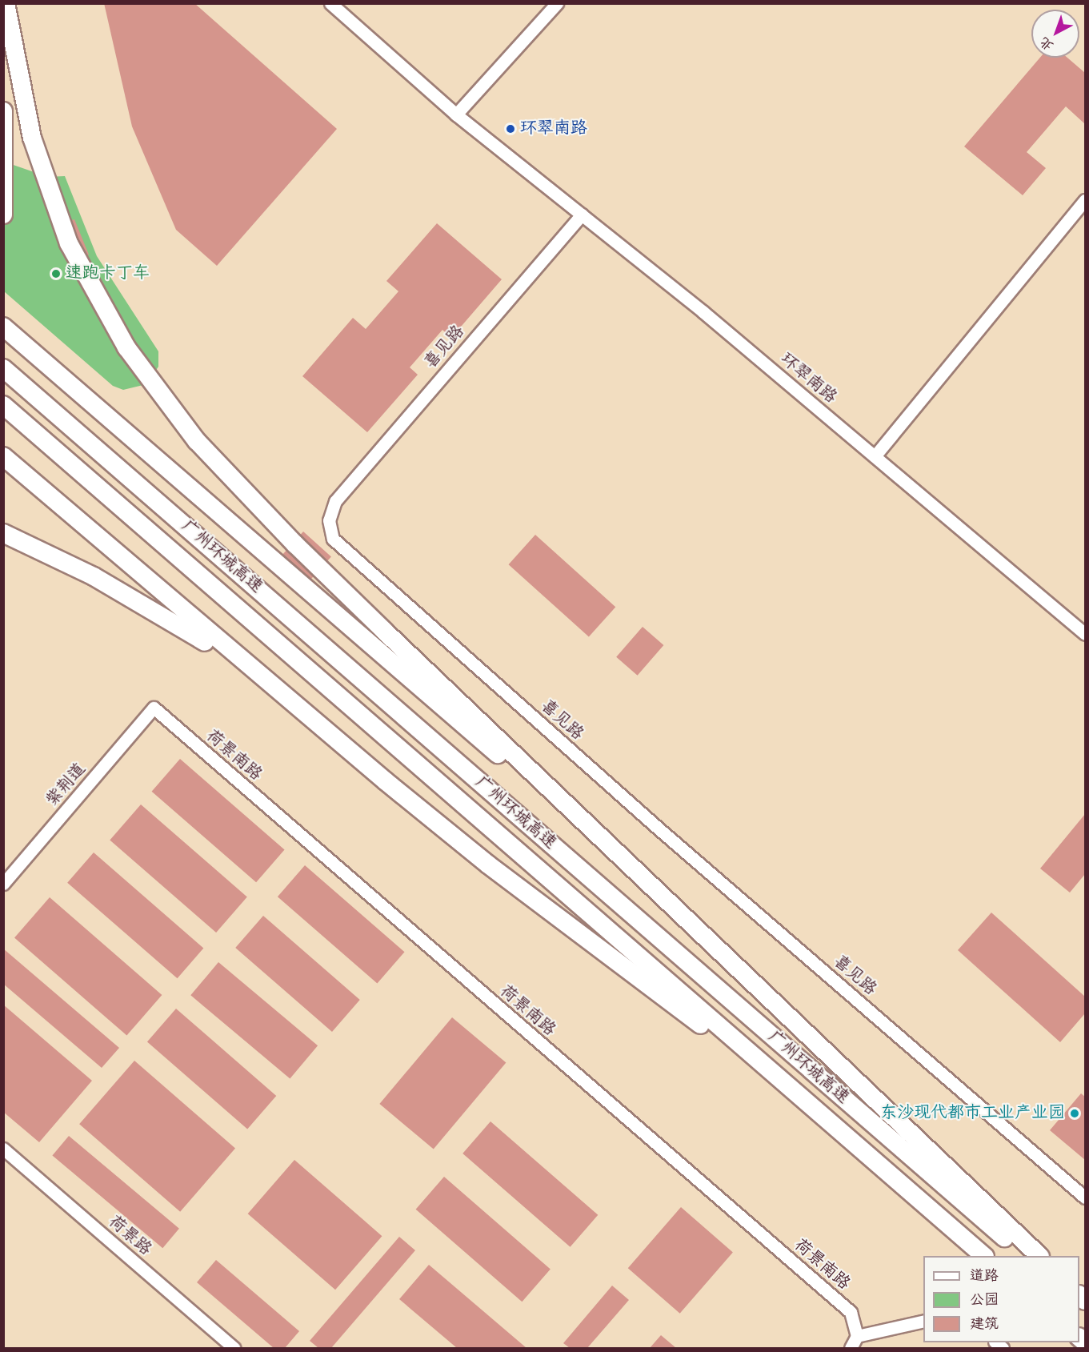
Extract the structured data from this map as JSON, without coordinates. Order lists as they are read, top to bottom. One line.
{"streets":{"highway":["广州环城高速"],"street":["喜见路","环翠南路","荷景南路","紫荆道","荷景路"]},"crossings":[["喜见路","环翠南路"],["荷景南路","紫荆道"]],"places":["环翠南路","速跑卡丁车","东沙现代都市工业产业园"],"legend":["道路","公园","建筑"],"north":"bottom left"}
